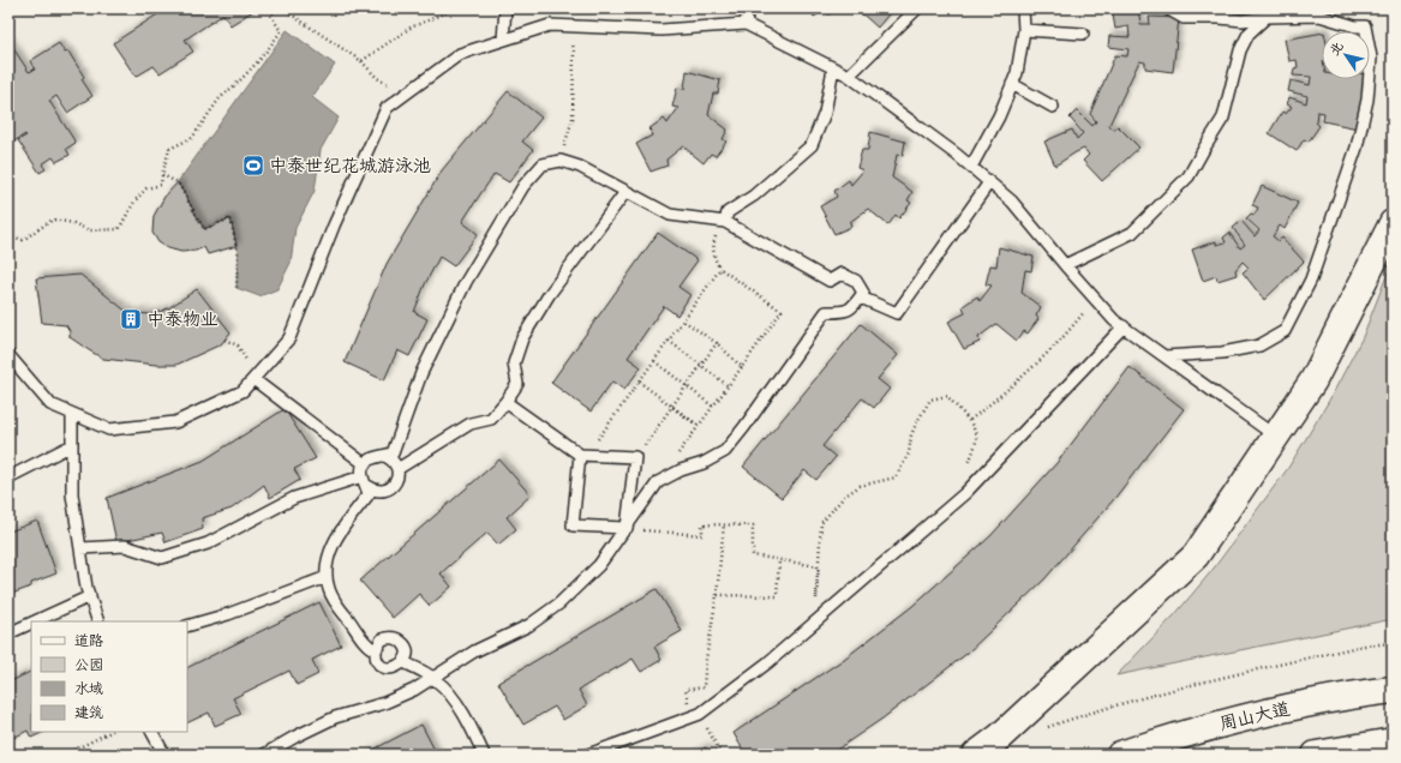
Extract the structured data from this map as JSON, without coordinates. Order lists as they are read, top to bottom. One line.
{"streets":{"main road":["周山大道"]},"places":{"sports":["中泰世纪花城游泳池"],"building":["中泰物业"]},"legend":["道路","公园","水域","建筑"],"north":"top left"}
